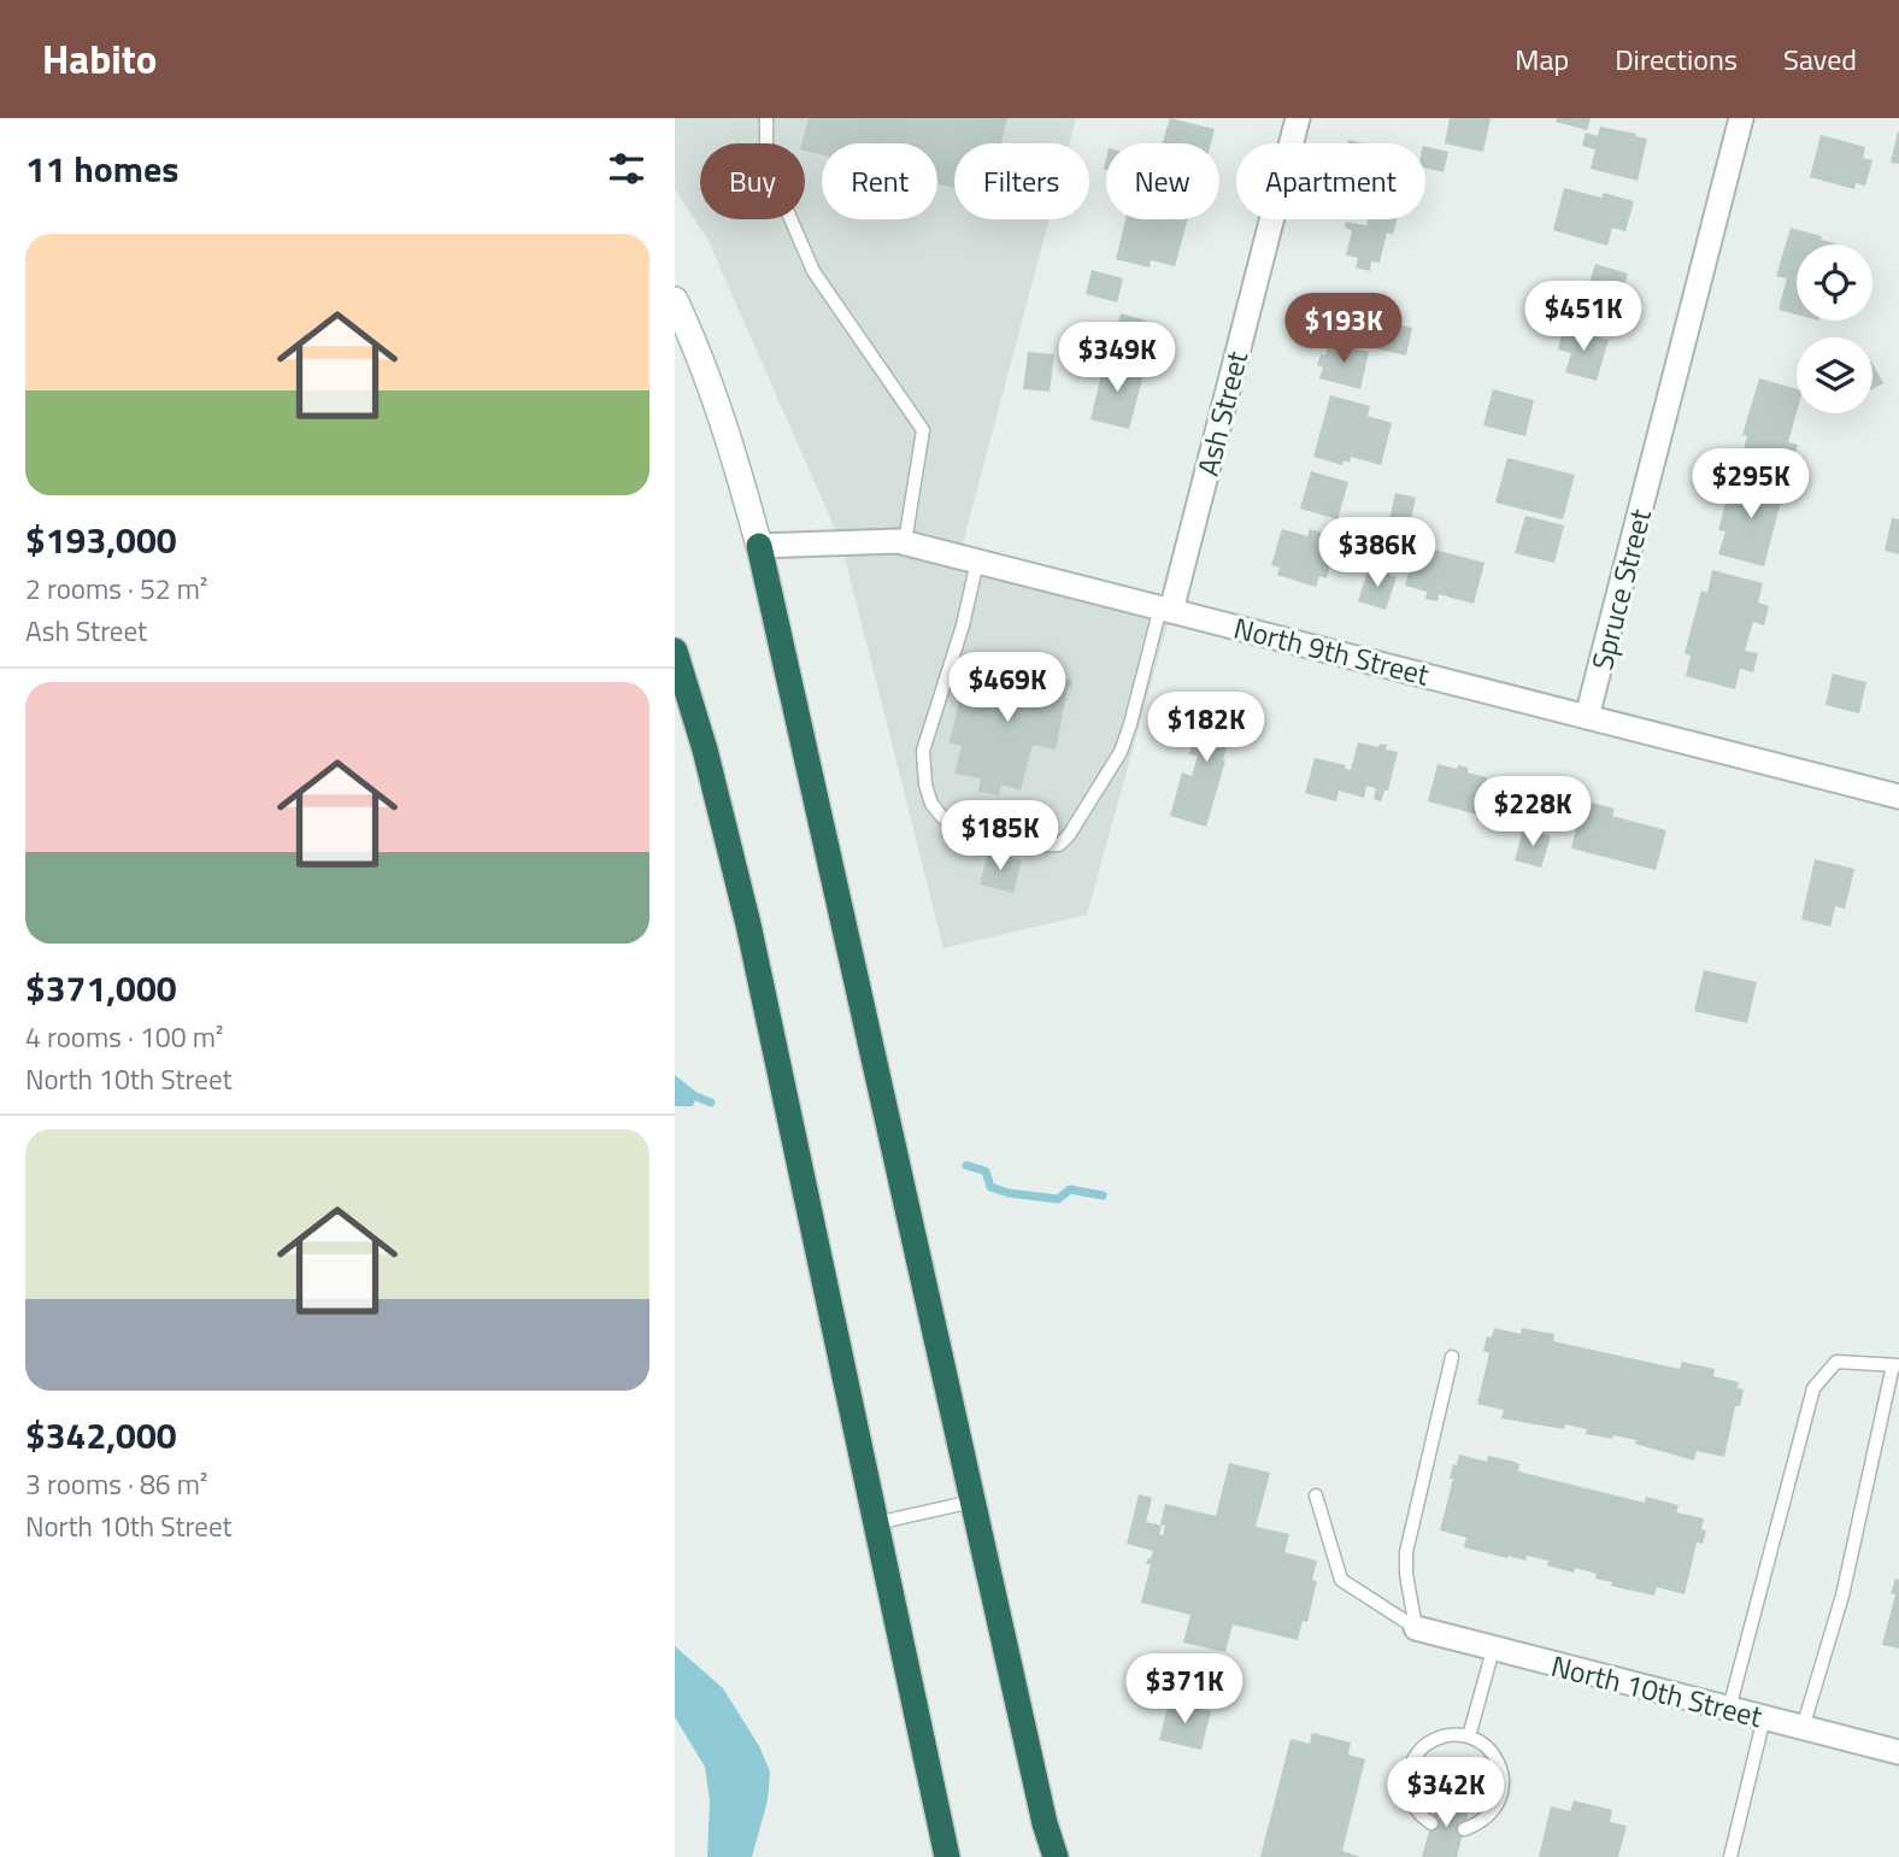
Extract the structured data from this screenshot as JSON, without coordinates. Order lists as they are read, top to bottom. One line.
{"streets":{"street":["Ash Street","Spruce Street","North 9th Street","North 10th Street"]},"crossings":[["Ash Street","North 9th Street"],["Spruce Street","North 9th Street"]],"page":{"header":"Habito","nav":["Map","Directions","Saved"],"heading":"11 homes","chip":["Buy","Rent","Filters","New","Apartment"],"list":[{"name":"$193,000","note":"2 rooms · 52 m² · Ash Street"},{"name":"$371,000","note":"4 rooms · 100 m² · North 10th Street"},{"name":"$342,000","note":"3 rooms · 86 m² · North 10th Street"}],"price":["$451K","$193K","$349K","$295K","$386K","$469K","$182K","$228K","$185K","$371K","$342K"]}}
